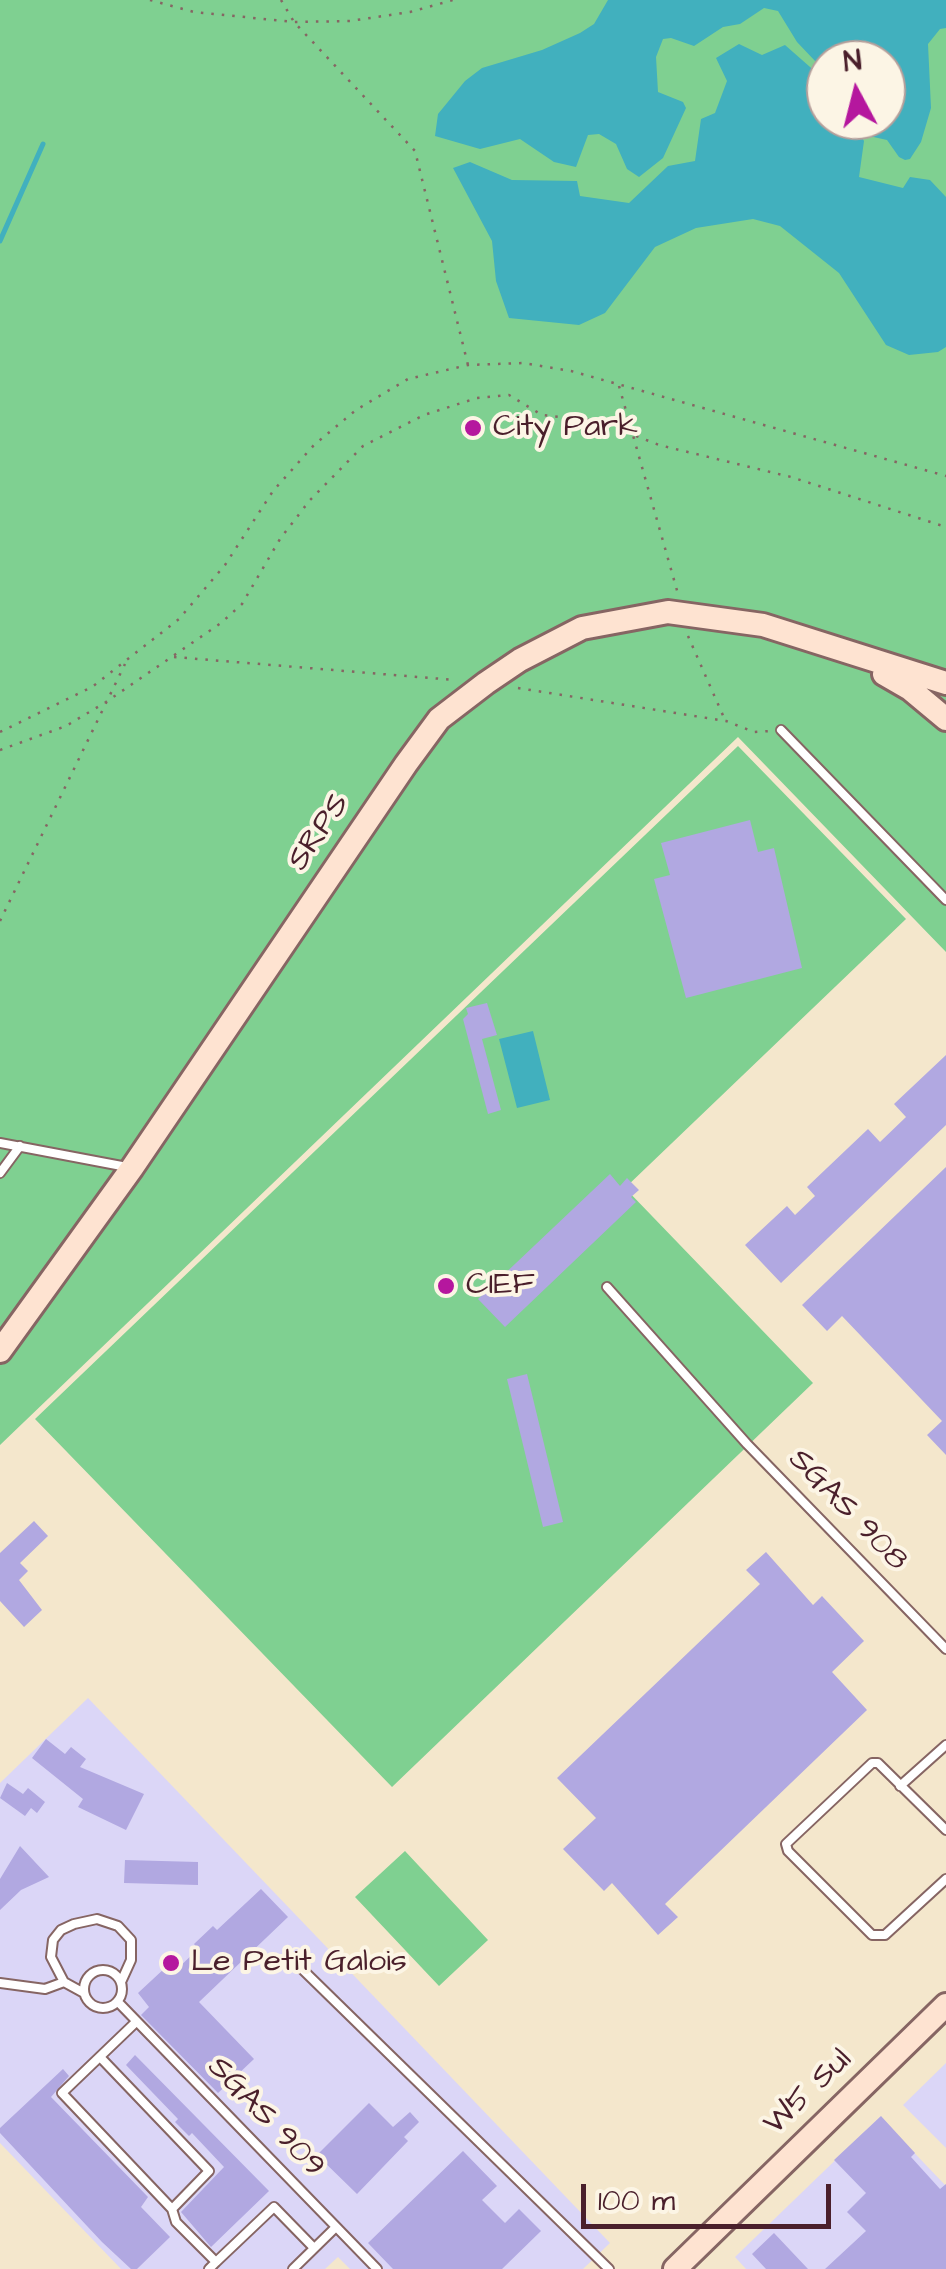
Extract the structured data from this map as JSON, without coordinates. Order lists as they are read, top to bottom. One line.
{"streets":{"main road":["SRPS","W5 Sul"],"lane":["SGAS 908","SGAS 909"]},"places":["City Park","CIEF","Le Petit Galois"],"scale_bar":"100 m","north":"top"}
